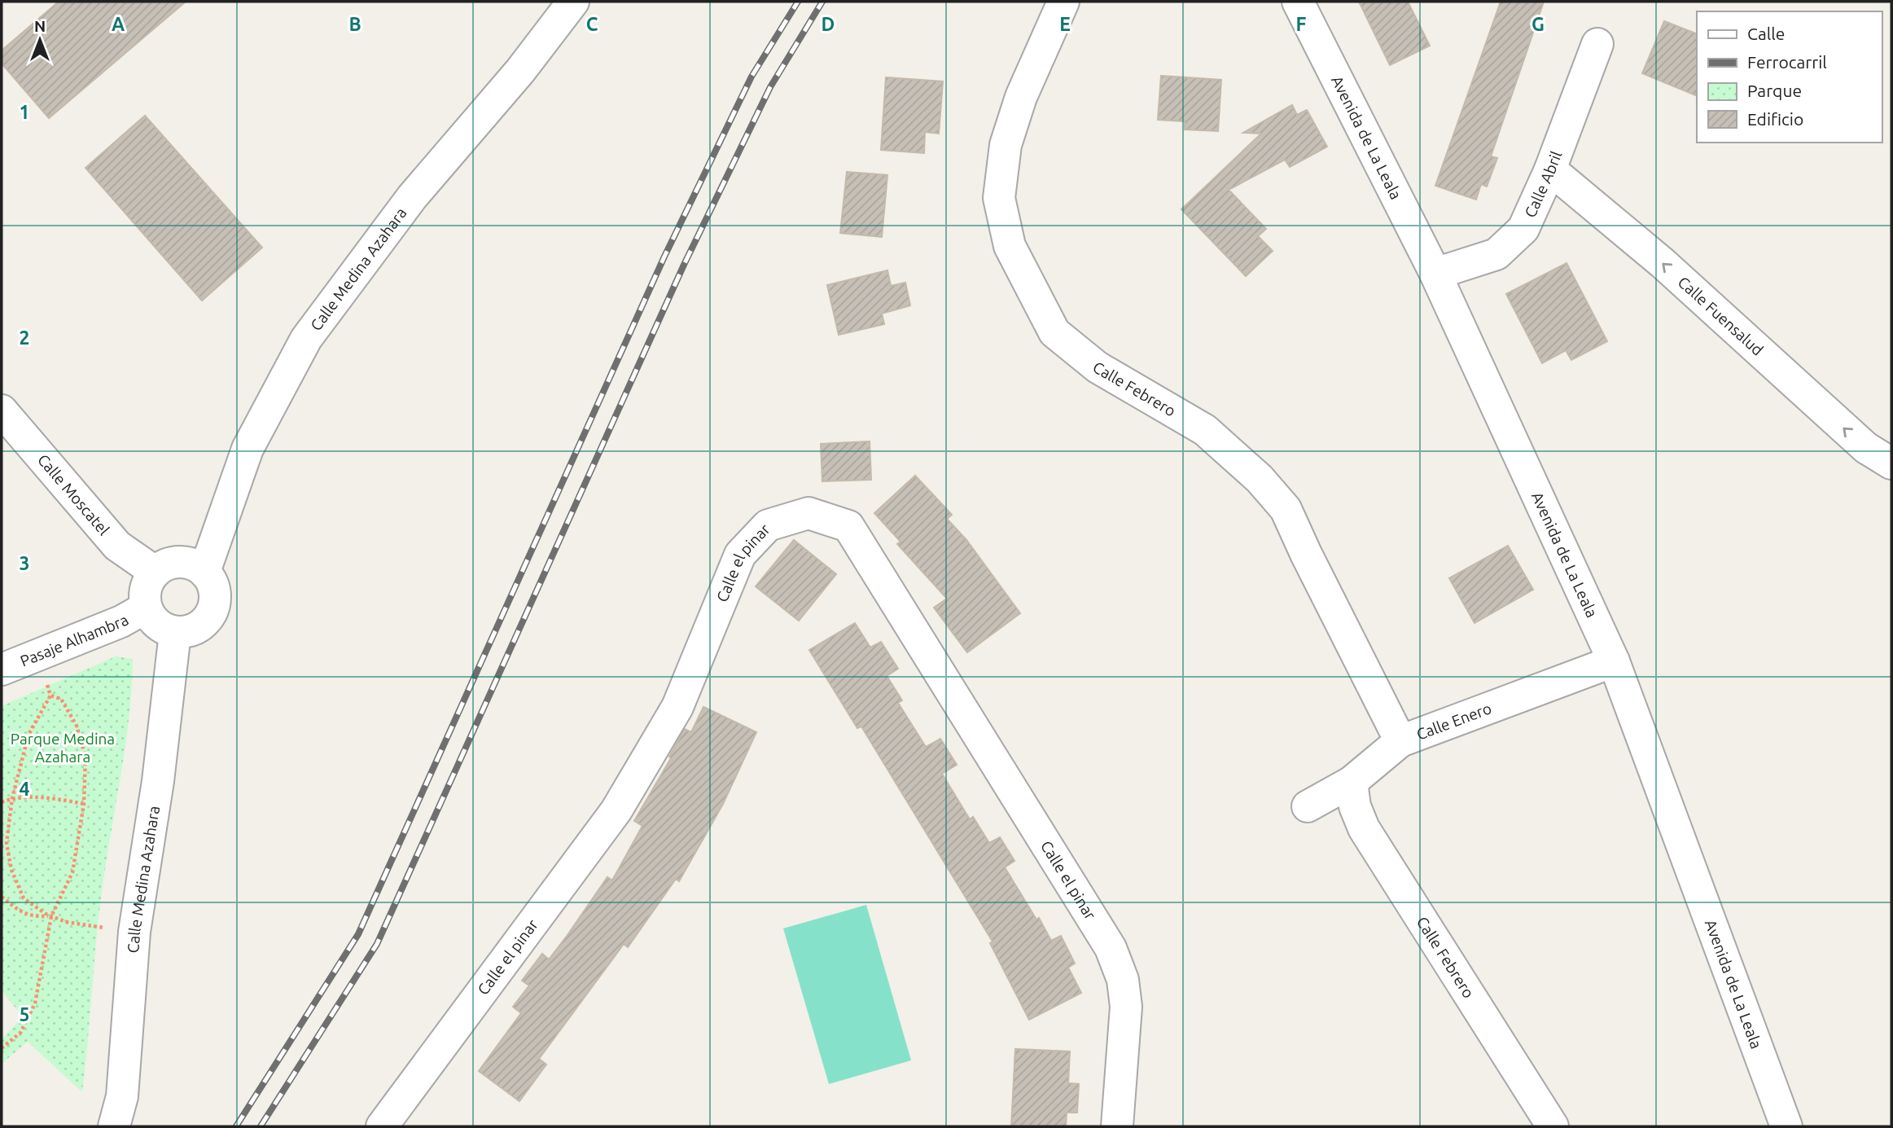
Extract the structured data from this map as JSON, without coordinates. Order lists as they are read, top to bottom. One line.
{"streets":{"street":["Avenida de La Leala","Calle Abril","Calle Medina Azahara","Calle Fuensalud","Calle Febrero","Calle Moscatel","Calle el pinar","Pasaje Alhambra","Calle Enero"]},"crossings":[["Avenida de La Leala","Calle Abril"],["Avenida de La Leala","Calle Enero"],["Calle Abril","Calle Fuensalud"],["Calle Medina Azahara","Calle Moscatel"],["Calle Medina Azahara","Pasaje Alhambra"],["Calle Febrero","Calle Enero"],["Calle Moscatel","Pasaje Alhambra"]],"one_way":["Calle Fuensalud"],"parks":["Parque Medina Azahara"],"legend":["Calle","Ferrocarril","Parque","Edificio"],"north":"top","grid":{"columns":["A","B","C","D","E","F","G"],"rows":["1","2","3","4","5"]}}
